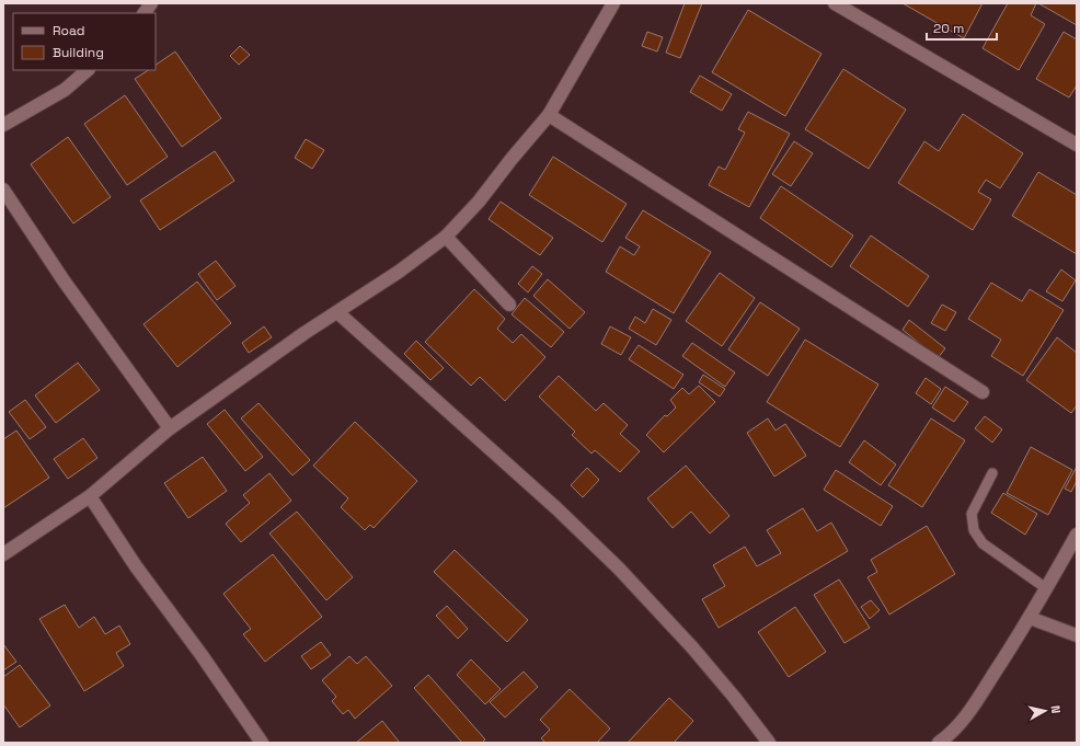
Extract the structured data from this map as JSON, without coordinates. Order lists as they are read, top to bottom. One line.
{"legend":["Road","Building"],"scale_bar":"20 m","north":"right"}
